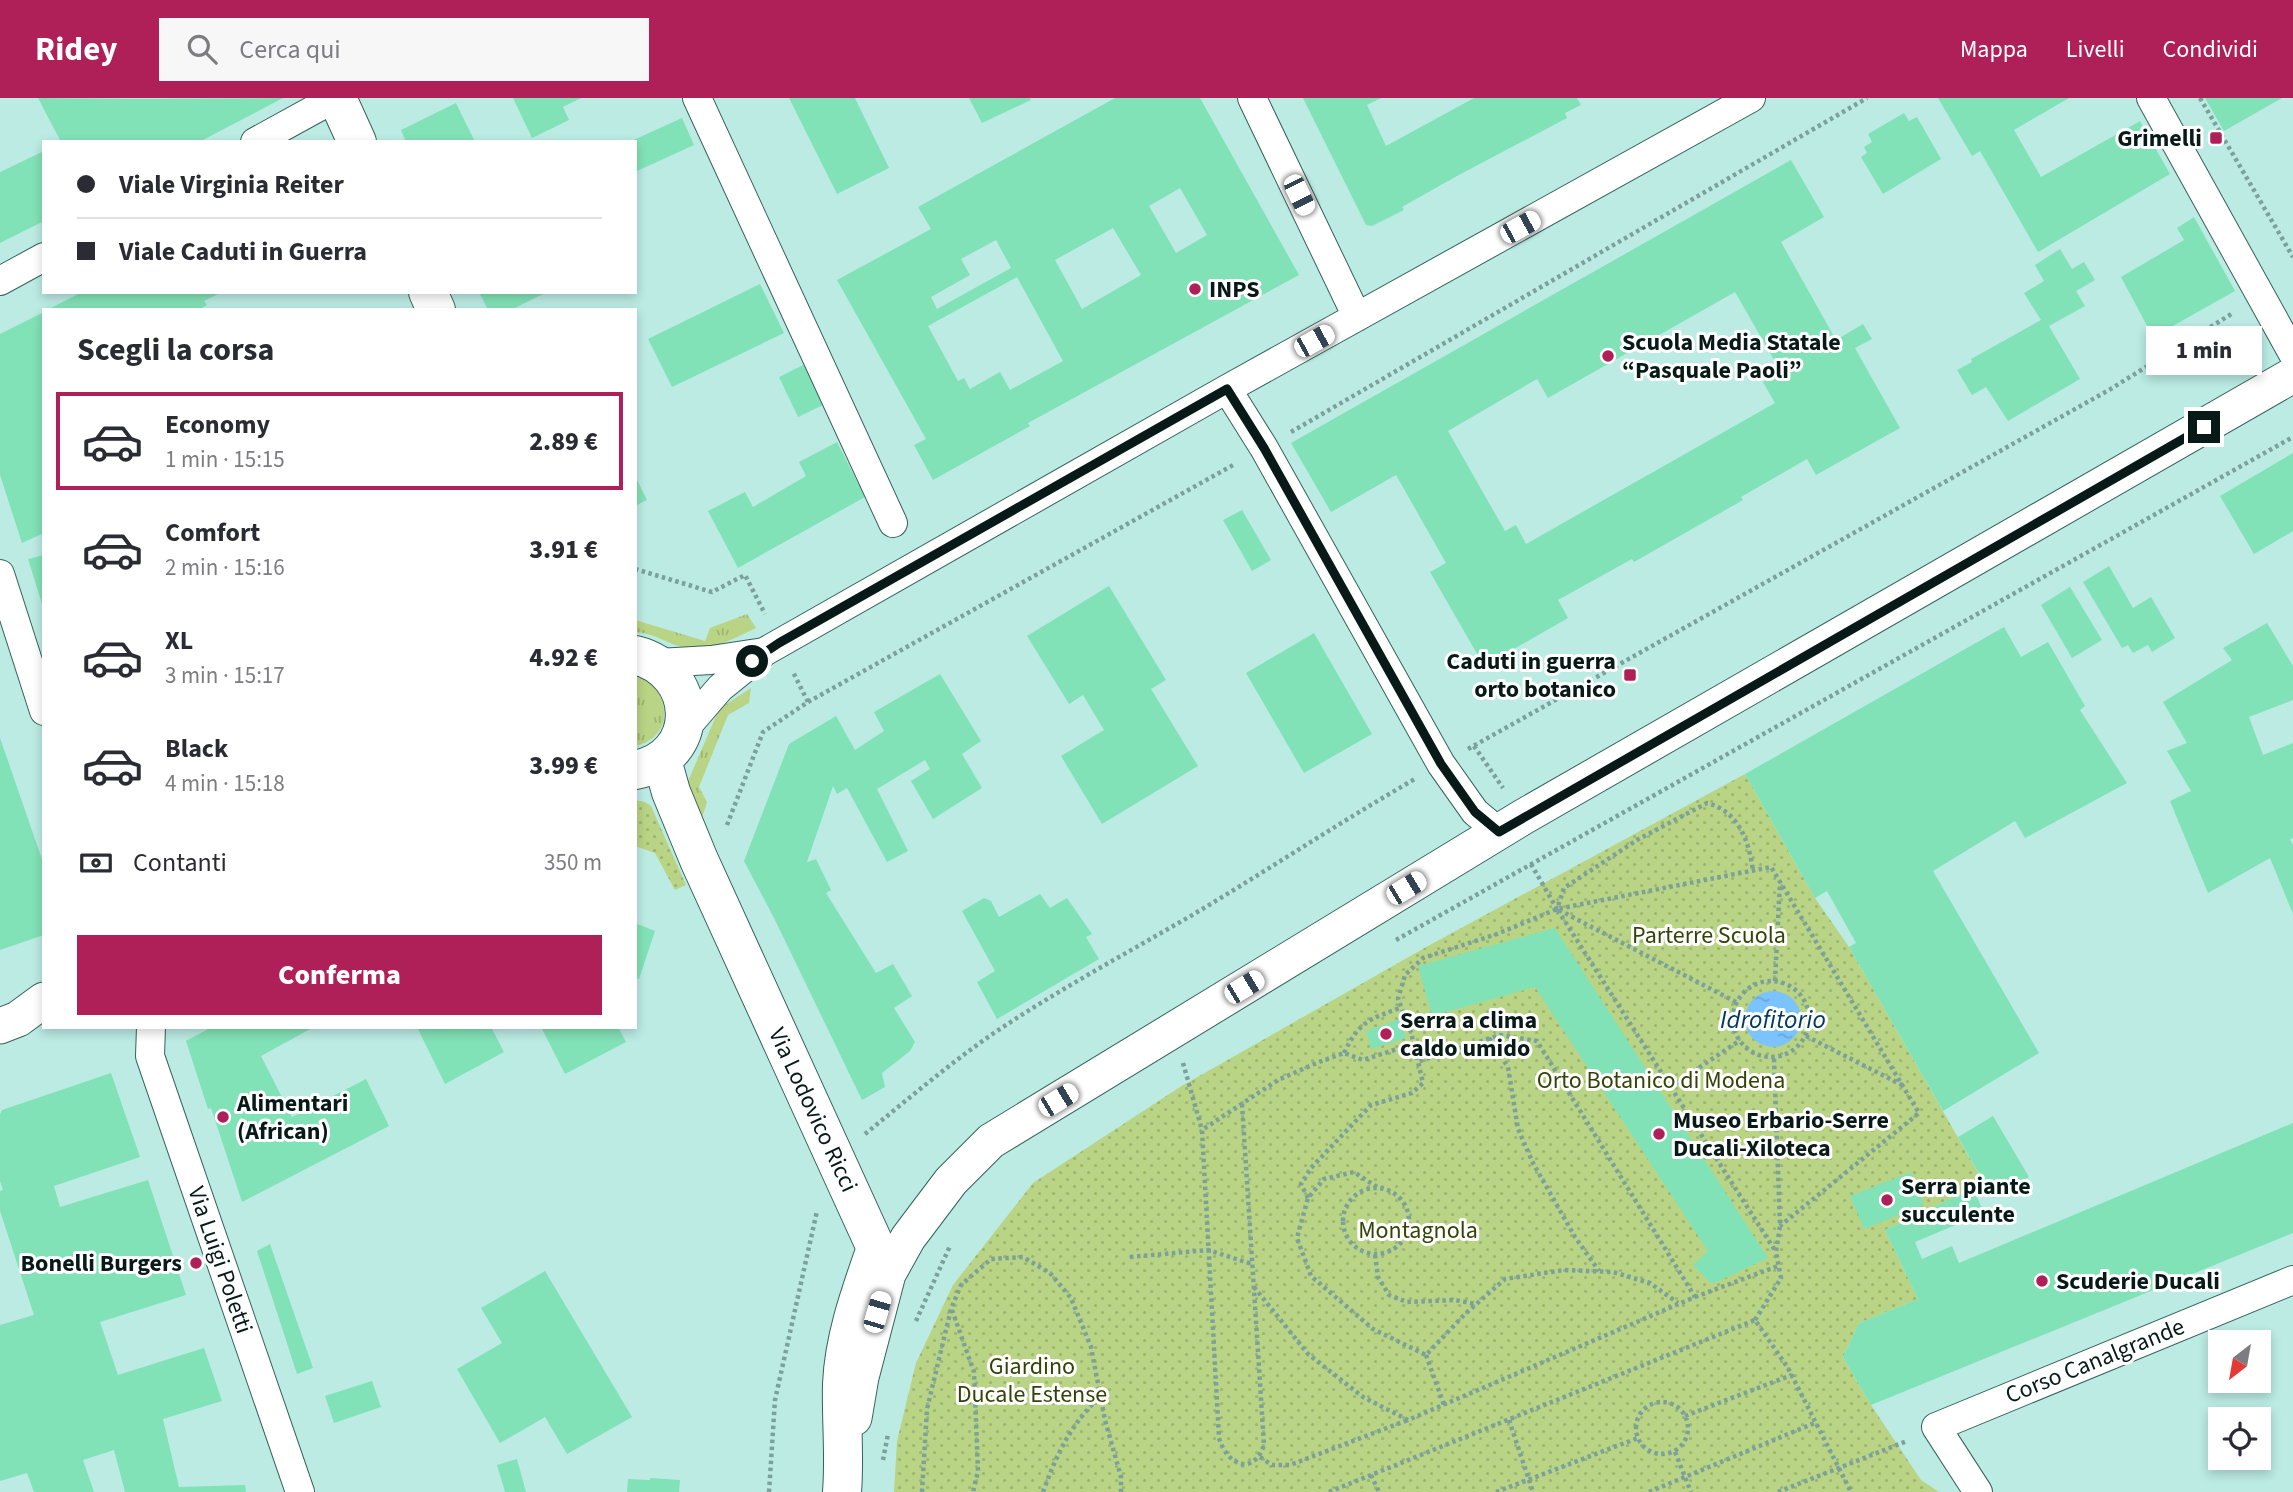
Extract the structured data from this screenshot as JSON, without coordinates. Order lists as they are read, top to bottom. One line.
{"streets":{"main road":["Via Lodovico Ricci"],"street":["Via Luigi Poletti","Corso Canalgrande"]},"water":["Idrofitorio"],"parks":["Parterre Scuola","Orto Botanico di Modena","Montagnola","Giardino Ducale Estense"],"places":{"transit":["Grimelli","Caduti in guerra orto botanico"],"other":["INPS","Scuola Media Statale “Pasquale Paoli”","Serra a clima caldo umido","Alimentari (African)","Museo Erbario-Serre Ducali-Xiloteca","Serra piante succulente","Bonelli Burgers","Scuderie Ducali"]},"north":"bottom left","page":{"header":"Ridey","search":"Cerca qui","nav":["Mappa","Livelli","Condividi"],"banner":["Viale Virginia Reiter","Viale Caduti in Guerra"],"heading":"Scegli la corsa","bubble":"1 min","list":[{"name":"Economy","note":"1 min · 15:15","value":"2.89 €"},{"name":"Comfort","note":"2 min · 15:16","value":"3.91 €"},{"name":"XL","note":"3 min · 15:17","value":"4.92 €"},{"name":"Black","note":"4 min · 15:18","value":"3.99 €"}],"pay":["Contanti","350 m"],"buttons":"Conferma"}}
